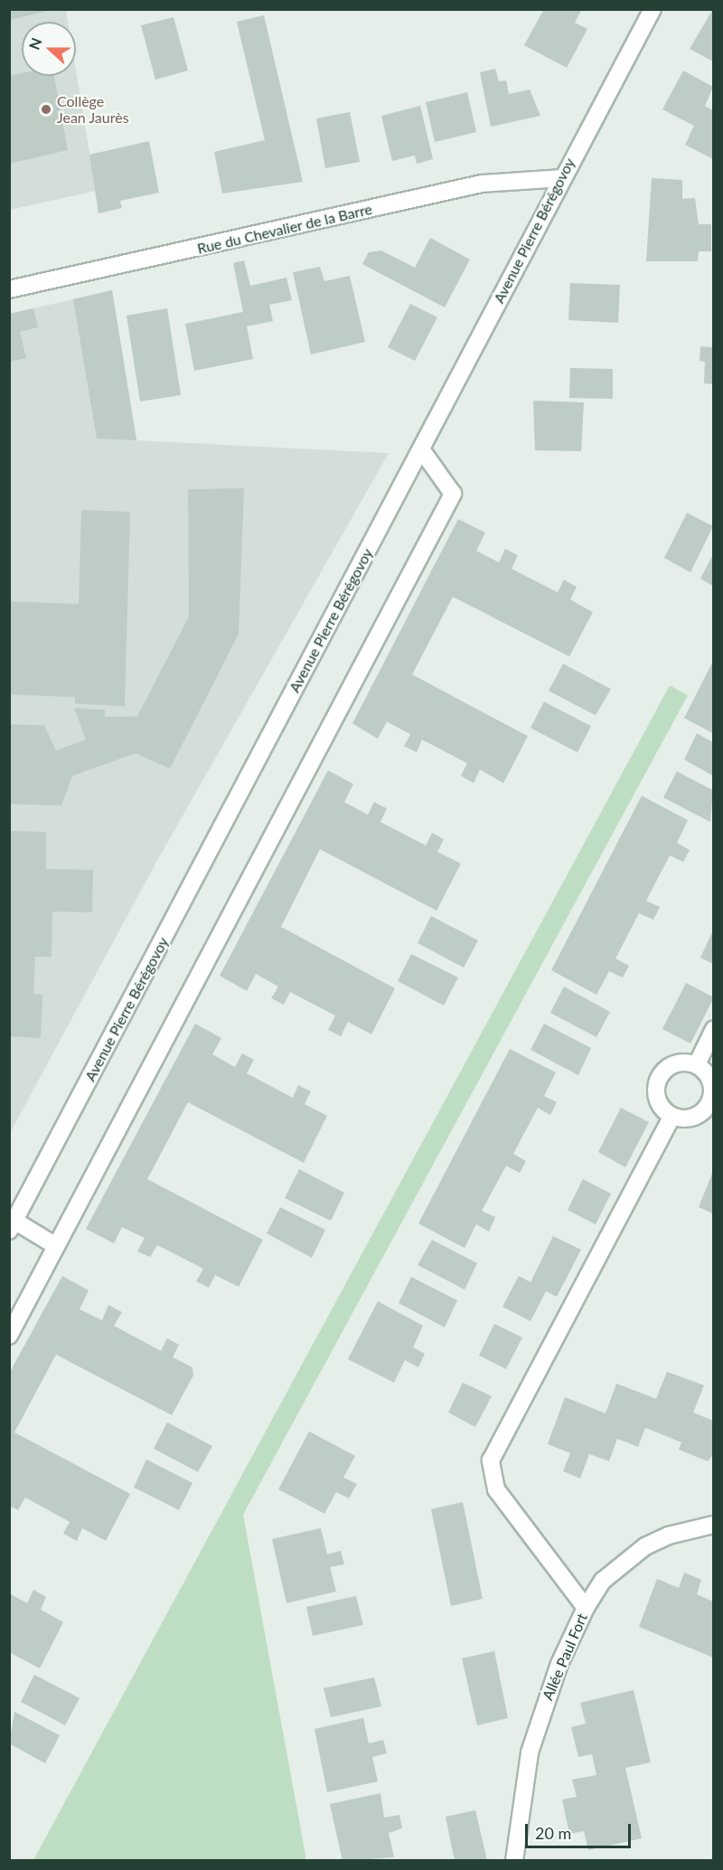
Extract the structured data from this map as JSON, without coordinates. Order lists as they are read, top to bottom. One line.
{"streets":{"street":["Rue du Chevalier de la Barre","Avenue Pierre Bérégovoy","Allée Paul Fort"]},"crossings":[["Rue du Chevalier de la Barre","Avenue Pierre Bérégovoy"]],"places":["Collège Jean Jaurès"],"scale_bar":"20 m","north":"left"}
